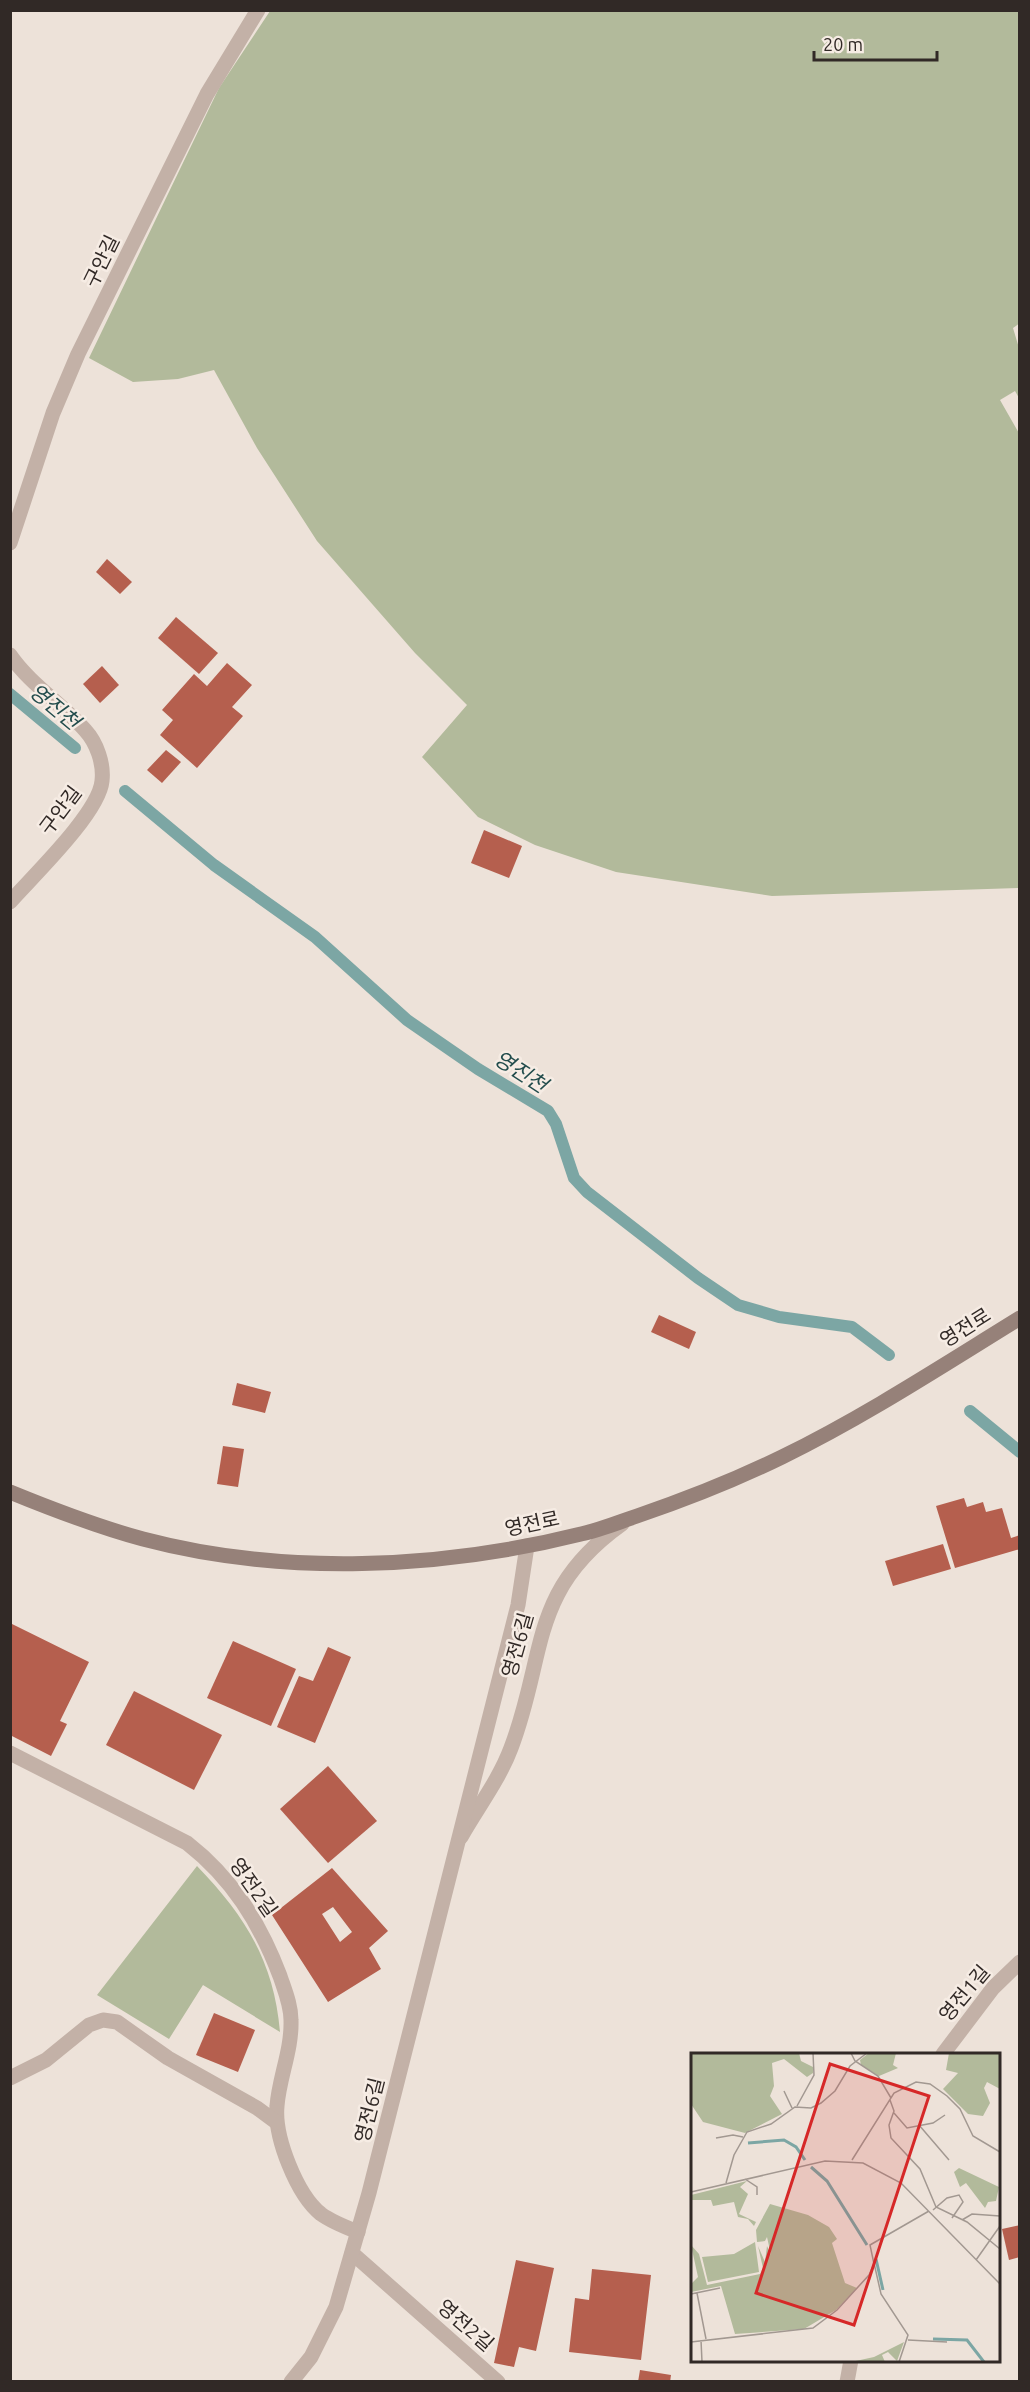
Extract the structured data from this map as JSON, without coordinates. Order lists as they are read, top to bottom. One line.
{"streets":{"street":["구안길","영전로","영전6길","영전2길","영전1길"]},"crossings":[["영전로","영전6길"],["영전6길","영전2길"]],"water":["영진천"],"scale_bar":"20 m"}
